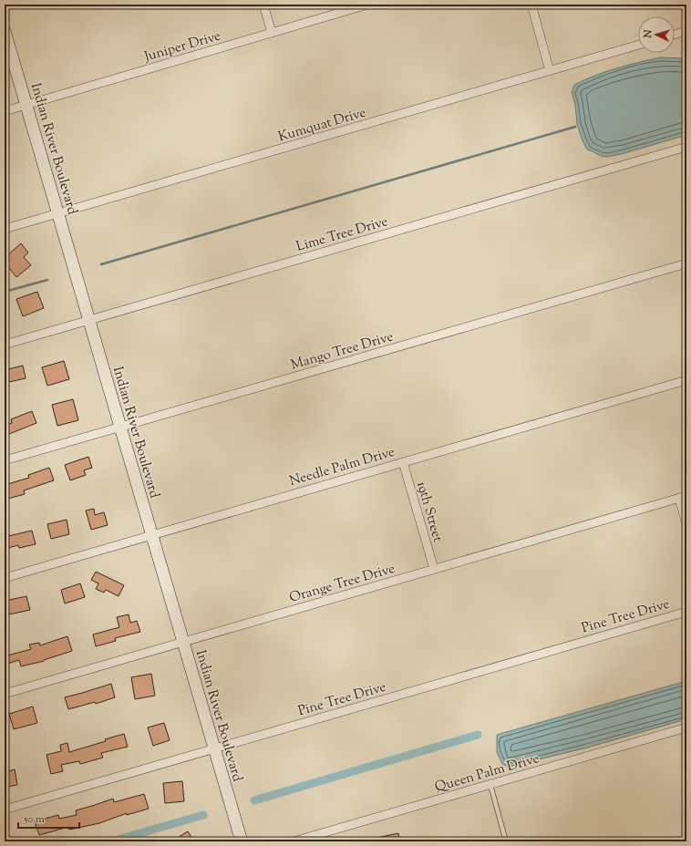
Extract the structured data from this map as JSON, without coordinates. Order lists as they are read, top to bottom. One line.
{"streets":{"main road":["Indian River Boulevard"],"street":["Juniper Drive","Kumquat Drive","Lime Tree Drive","Mango Tree Drive","Needle Palm Drive","19th Street","Orange Tree Drive","Pine Tree Drive","Queen Palm Drive"]},"crossings":[["Juniper Drive","Indian River Boulevard"],["Kumquat Drive","Indian River Boulevard"],["Indian River Boulevard","Lime Tree Drive"],["Indian River Boulevard","Mango Tree Drive"],["Indian River Boulevard","Needle Palm Drive"],["Indian River Boulevard","Orange Tree Drive"],["Indian River Boulevard","Pine Tree Drive"],["Needle Palm Drive","19th Street"],["19th Street","Orange Tree Drive"]],"scale_bar":"50 m","north":"left"}
